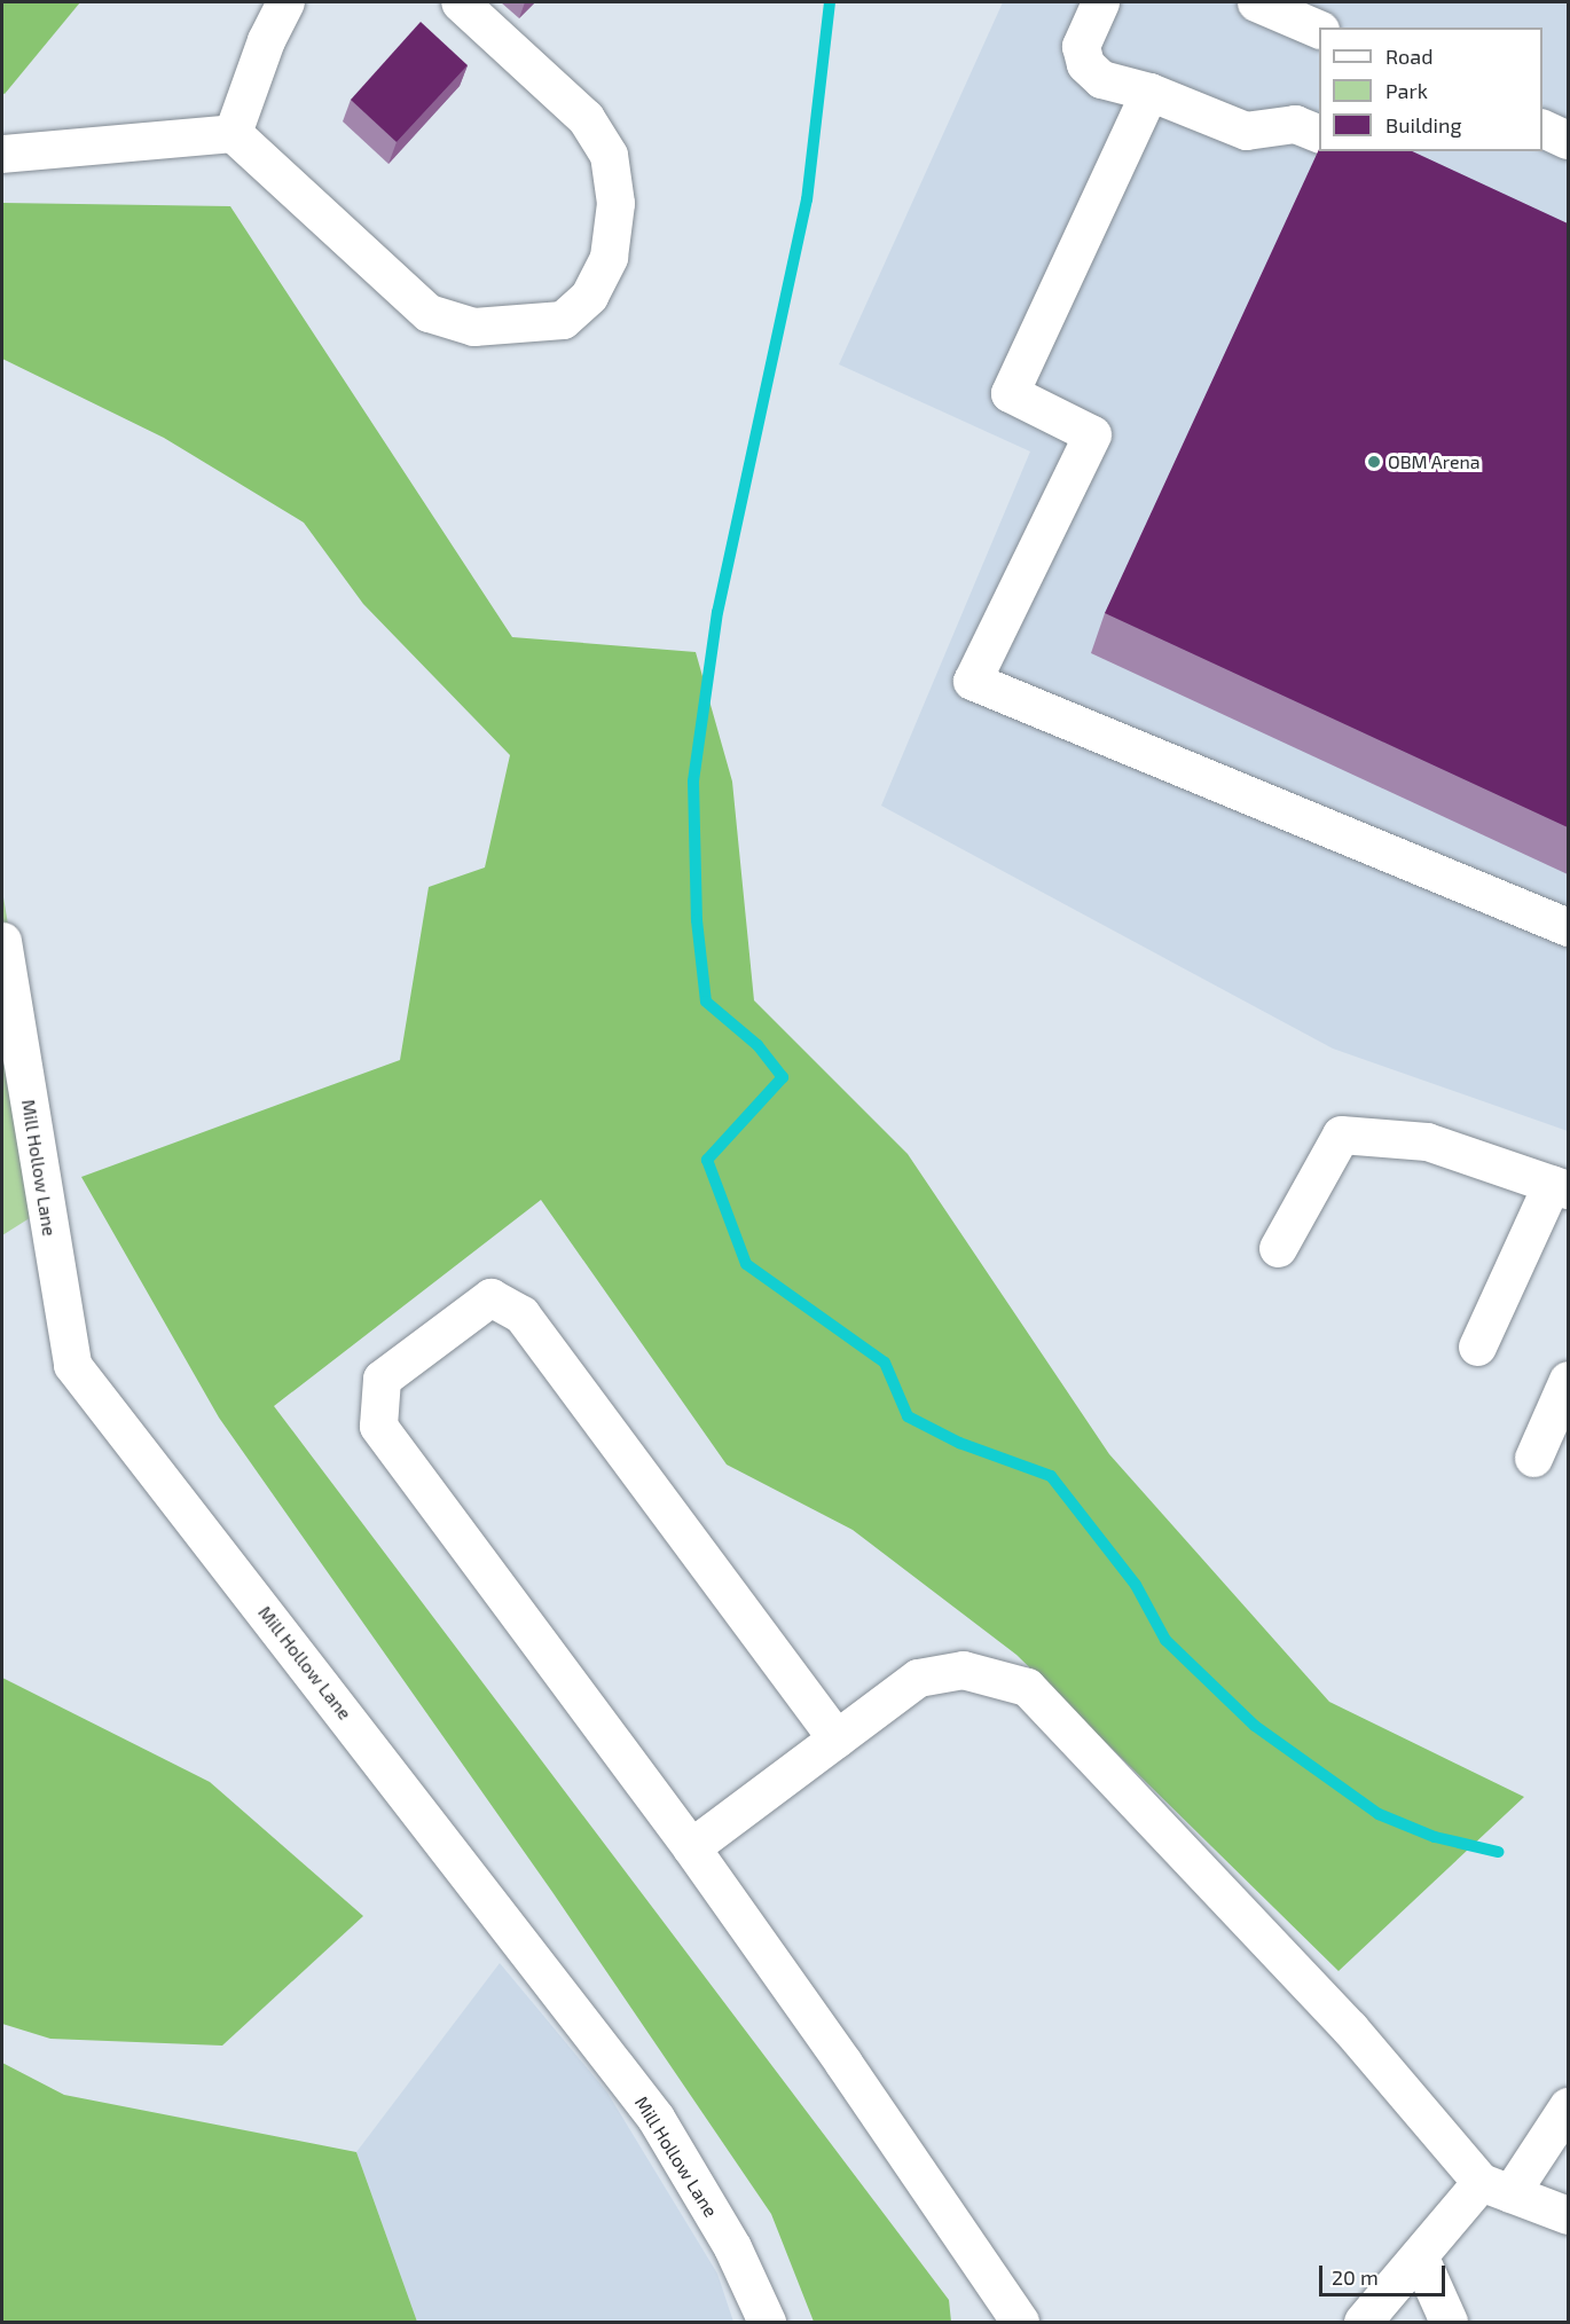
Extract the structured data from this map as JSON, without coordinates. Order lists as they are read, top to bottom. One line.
{"streets":{"street":["Mill Hollow Lane"]},"places":["OBM Arena"],"legend":["Road","Park","Building"],"scale_bar":"20 m"}
